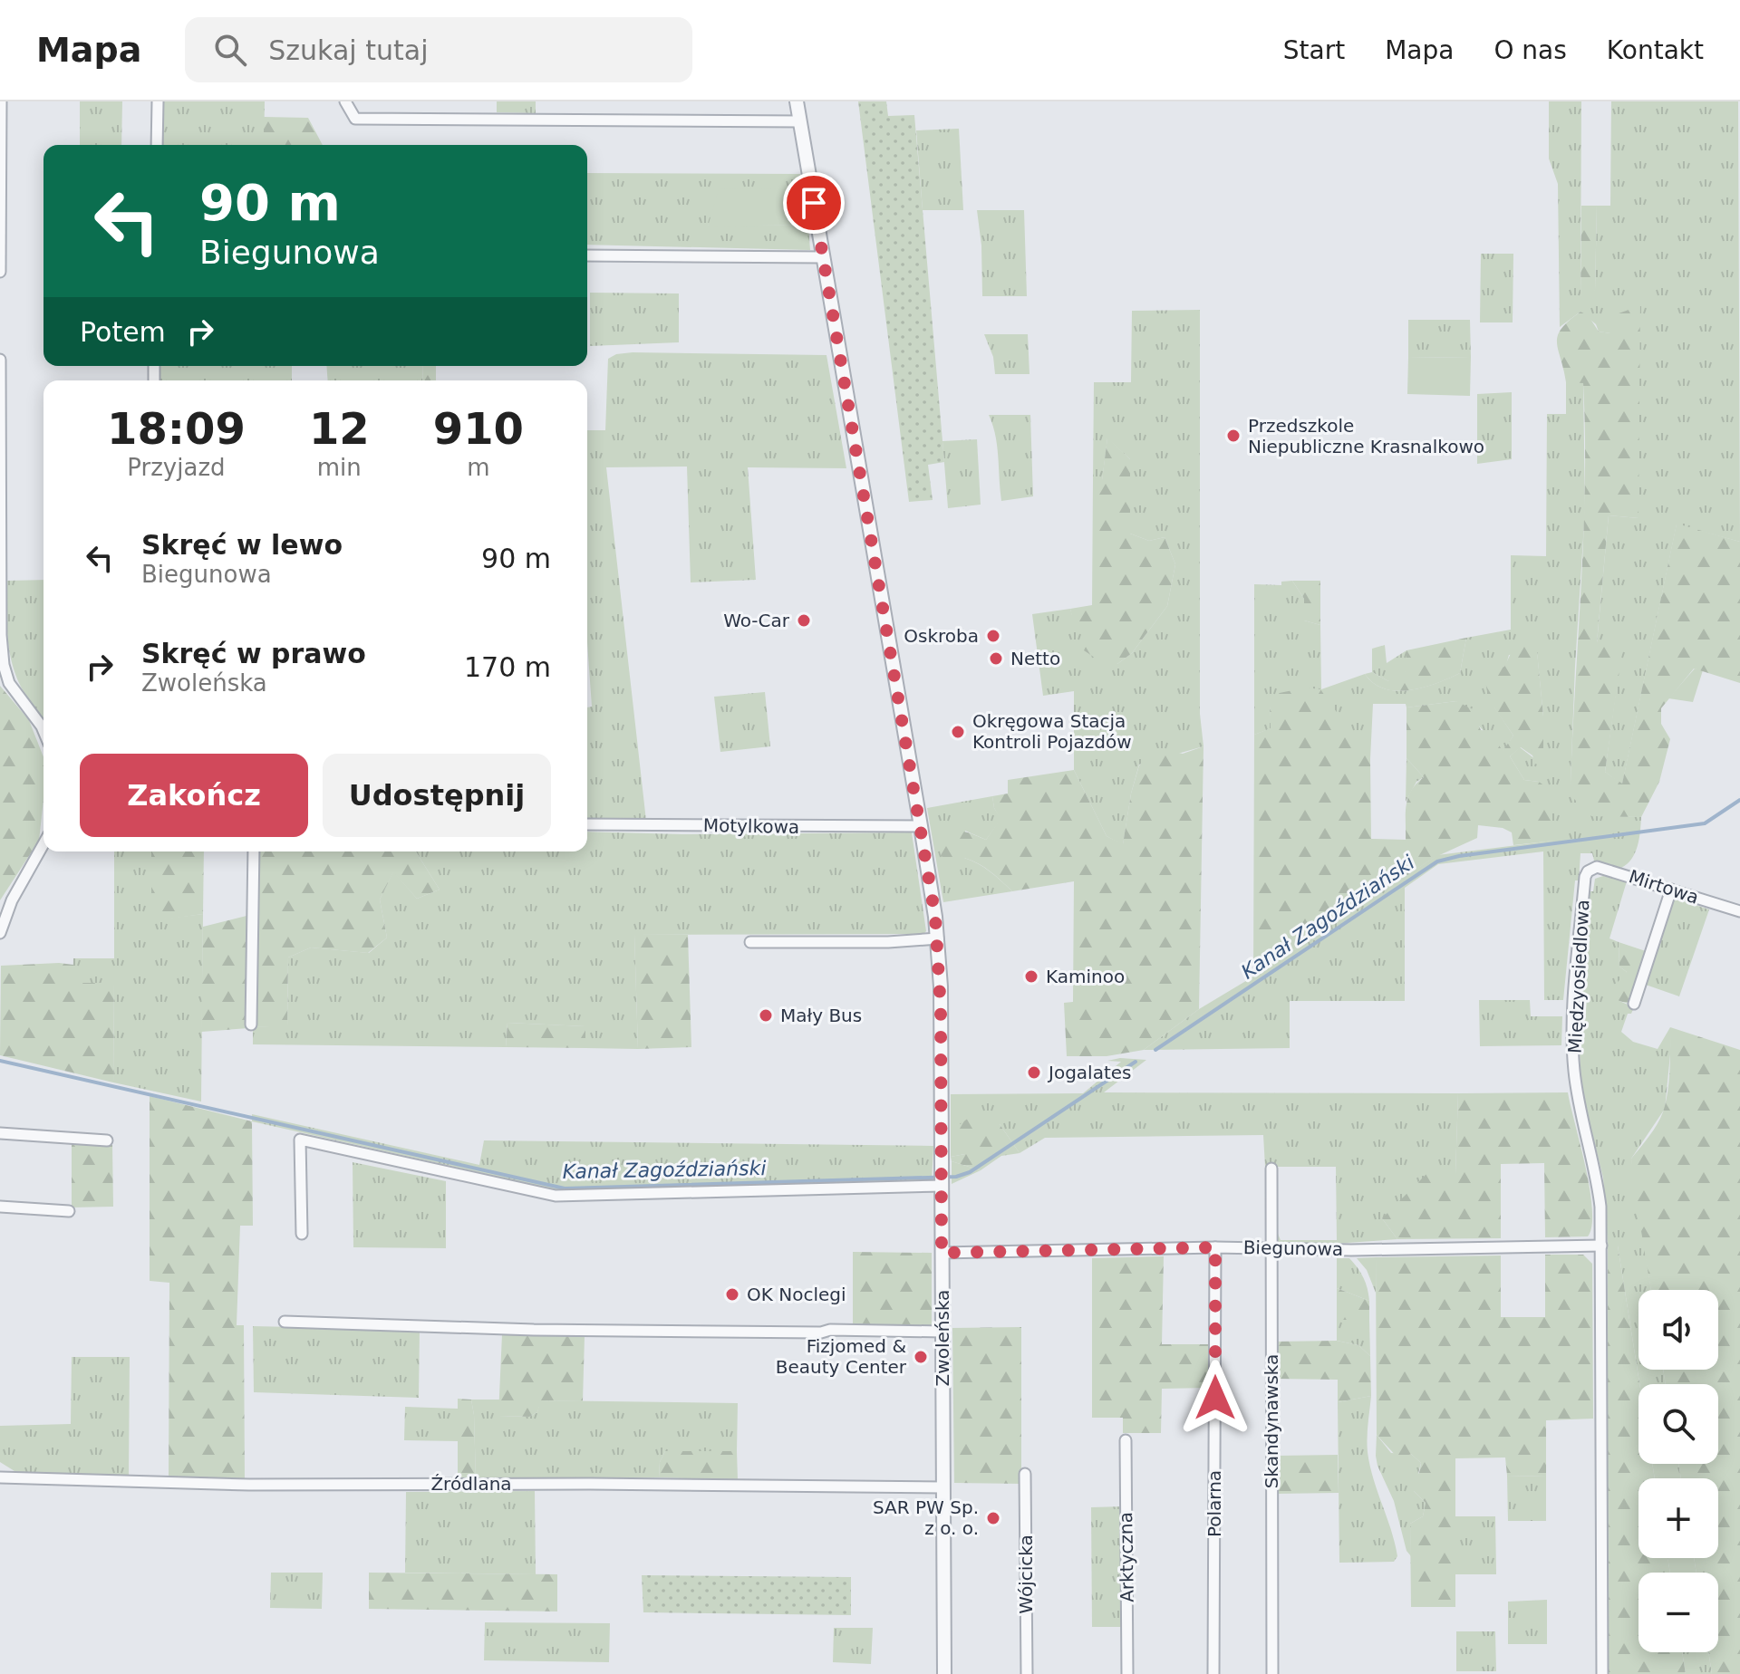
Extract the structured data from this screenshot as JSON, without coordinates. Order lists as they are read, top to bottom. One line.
{"streets":{"street":["Motylkowa","Mirtowa","Międzyosiedlowa","Biegunowa","Zwoleńska","Skandynawska","Źródlana","Polarna","Arktyczna","Wójcicka"]},"crossings":[["Motylkowa","Zwoleńska"],["Mirtowa","Międzyosiedlowa"],["Międzyosiedlowa","Biegunowa"],["Biegunowa","Zwoleńska"],["Biegunowa","Skandynawska"],["Biegunowa","Polarna"],["Zwoleńska","Źródlana"]],"water":["Kanał Zagoździański"],"places":["Przedszkole Niepubliczne Krasnalkowo","Wo-Car","Oskroba","Netto","Okręgowa Stacja Kontroli Pojazdów","Kaminoo","Mały Bus","Jogalates","OK Noclegi","Fizjomed & Beauty Center","SAR PW Sp. z o. o."],"page":{"header":"Mapa","search":"Szukaj tutaj","nav":["Start","Mapa","O nas","Kontakt"],"turn":["90 m","Biegunowa"],"then":"Potem","eta":["18:09","Przyjazd","12","min","910","m"],"list":[{"name":"Skręć w lewo","note":"Biegunowa","value":"90 m"},{"name":"Skręć w prawo","note":"Zwoleńska","value":"170 m"}],"buttons":["Zakończ","Udostępnij"],"map_buttons":["+","−"]}}
